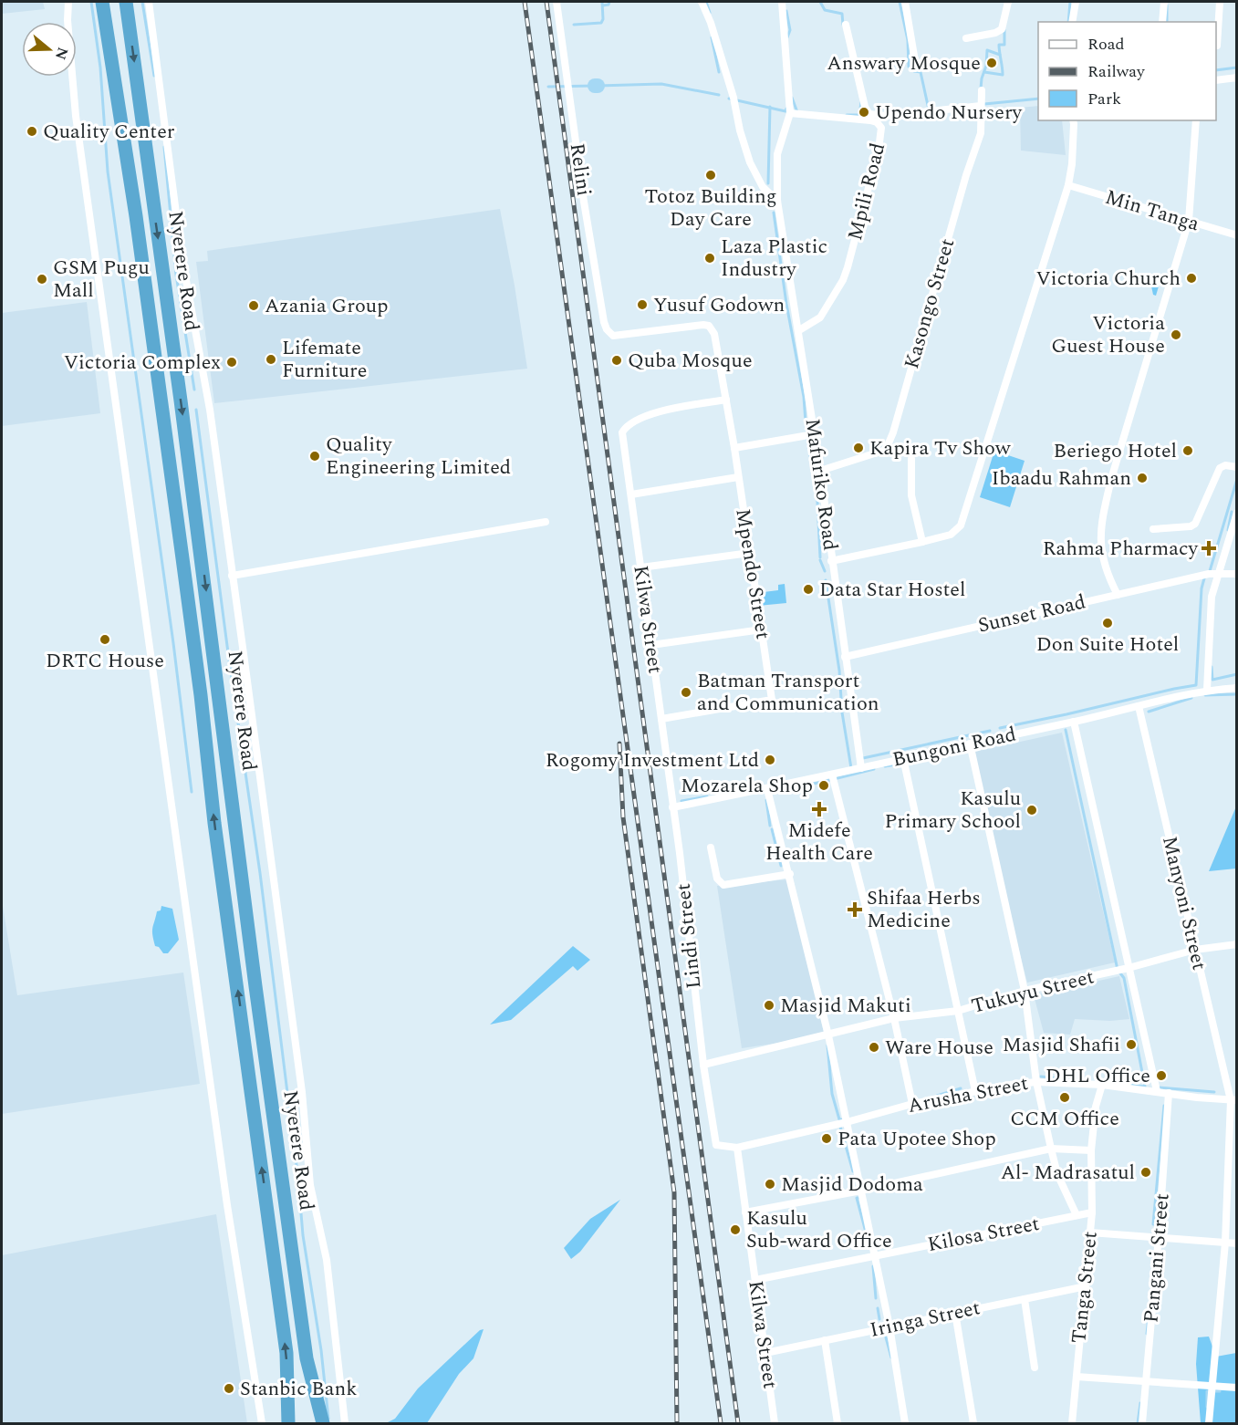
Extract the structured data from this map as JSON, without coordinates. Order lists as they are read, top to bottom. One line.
{"streets":{"highway":["Nyerere Road"],"street":["Relini","Mpili Road","Min Tanga","Kasongo Street","Mafuriko Road","Mpendo Street","Sunset Road","Kilwa Street","Bungoni Road","Manyoni Street","Lindi Street","Tukuyu Street","Arusha Street","Kilosa Street","Pangani Street","Tanga Street","Iringa Street"]},"crossings":[["Relini","Mpendo Street"],["Mpili Road","Mafuriko Road"],["Kasongo Street","Mafuriko Road"],["Mafuriko Road","Sunset Road"],["Mafuriko Road","Bungoni Road"],["Mpendo Street","Kilwa Street"],["Kilwa Street","Bungoni Road"],["Kilwa Street","Lindi Street"],["Kilwa Street","Arusha Street"],["Kilwa Street","Kilosa Street"],["Kilwa Street","Iringa Street"],["Bungoni Road","Manyoni Street"],["Bungoni Road","Lindi Street"],["Manyoni Street","Tukuyu Street"],["Manyoni Street","Arusha Street"],["Lindi Street","Tukuyu Street"],["Lindi Street","Arusha Street"],["Arusha Street","Pangani Street"],["Arusha Street","Tanga Street"],["Kilosa Street","Tanga Street"],["Tanga Street","Iringa Street"]],"places":{"other":["Answary Mosque","Upendo Nursery","Quality Center","Totoz Building Day Care","Laza Plastic Industry","Victoria Church","GSM Pugu Mall","Yusuf Godown","Azania Group","Victoria Guest House","Lifemate Furniture","Quba Mosque","Victoria Complex","Kapira Tv Show","Beriego Hotel","Quality Engineering Limited","Ibaadu Rahman","Data Star Hostel","Don Suite Hotel","DRTC House","Batman Transport and Communication","Rogomy Investment Ltd","Mozarela Shop","Kasulu Primary School","Masjid Makuti","Masjid Shafii","Ware House","DHL Office","CCM Office","Pata Upotee Shop","Al- Madrasatul","Masjid Dodoma","Kasulu Sub-ward Office","Stanbic Bank"],"health":["Rahma Pharmacy","Midefe Health Care","Shifaa Herbs Medicine"]},"legend":["Road","Railway","Park"],"north":"right"}
